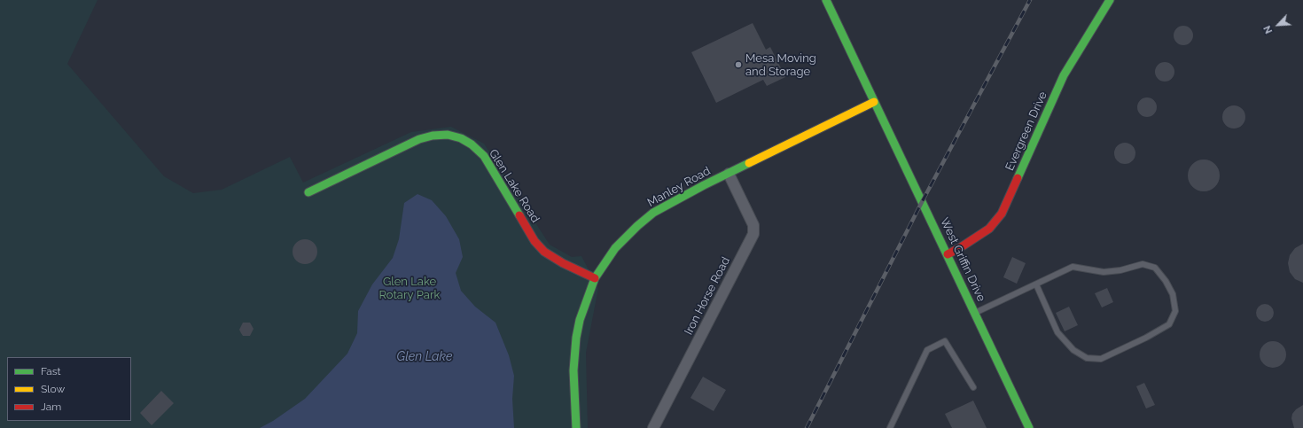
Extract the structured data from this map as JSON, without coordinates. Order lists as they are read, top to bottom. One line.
{"streets":{"street":["Evergreen Drive","Glen Lake Road","Manley Road","West Griffin Drive","Iron Horse Road"]},"crossings":[["Evergreen Drive","West Griffin Drive"],["Glen Lake Road","Manley Road"],["Manley Road","West Griffin Drive"],["Manley Road","Iron Horse Road"]],"water":["Glen Lake"],"parks":["Glen Lake Rotary Park"],"places":["Mesa Moving and Storage"],"legend":["Fast","Slow","Jam"],"north":"bottom left"}
